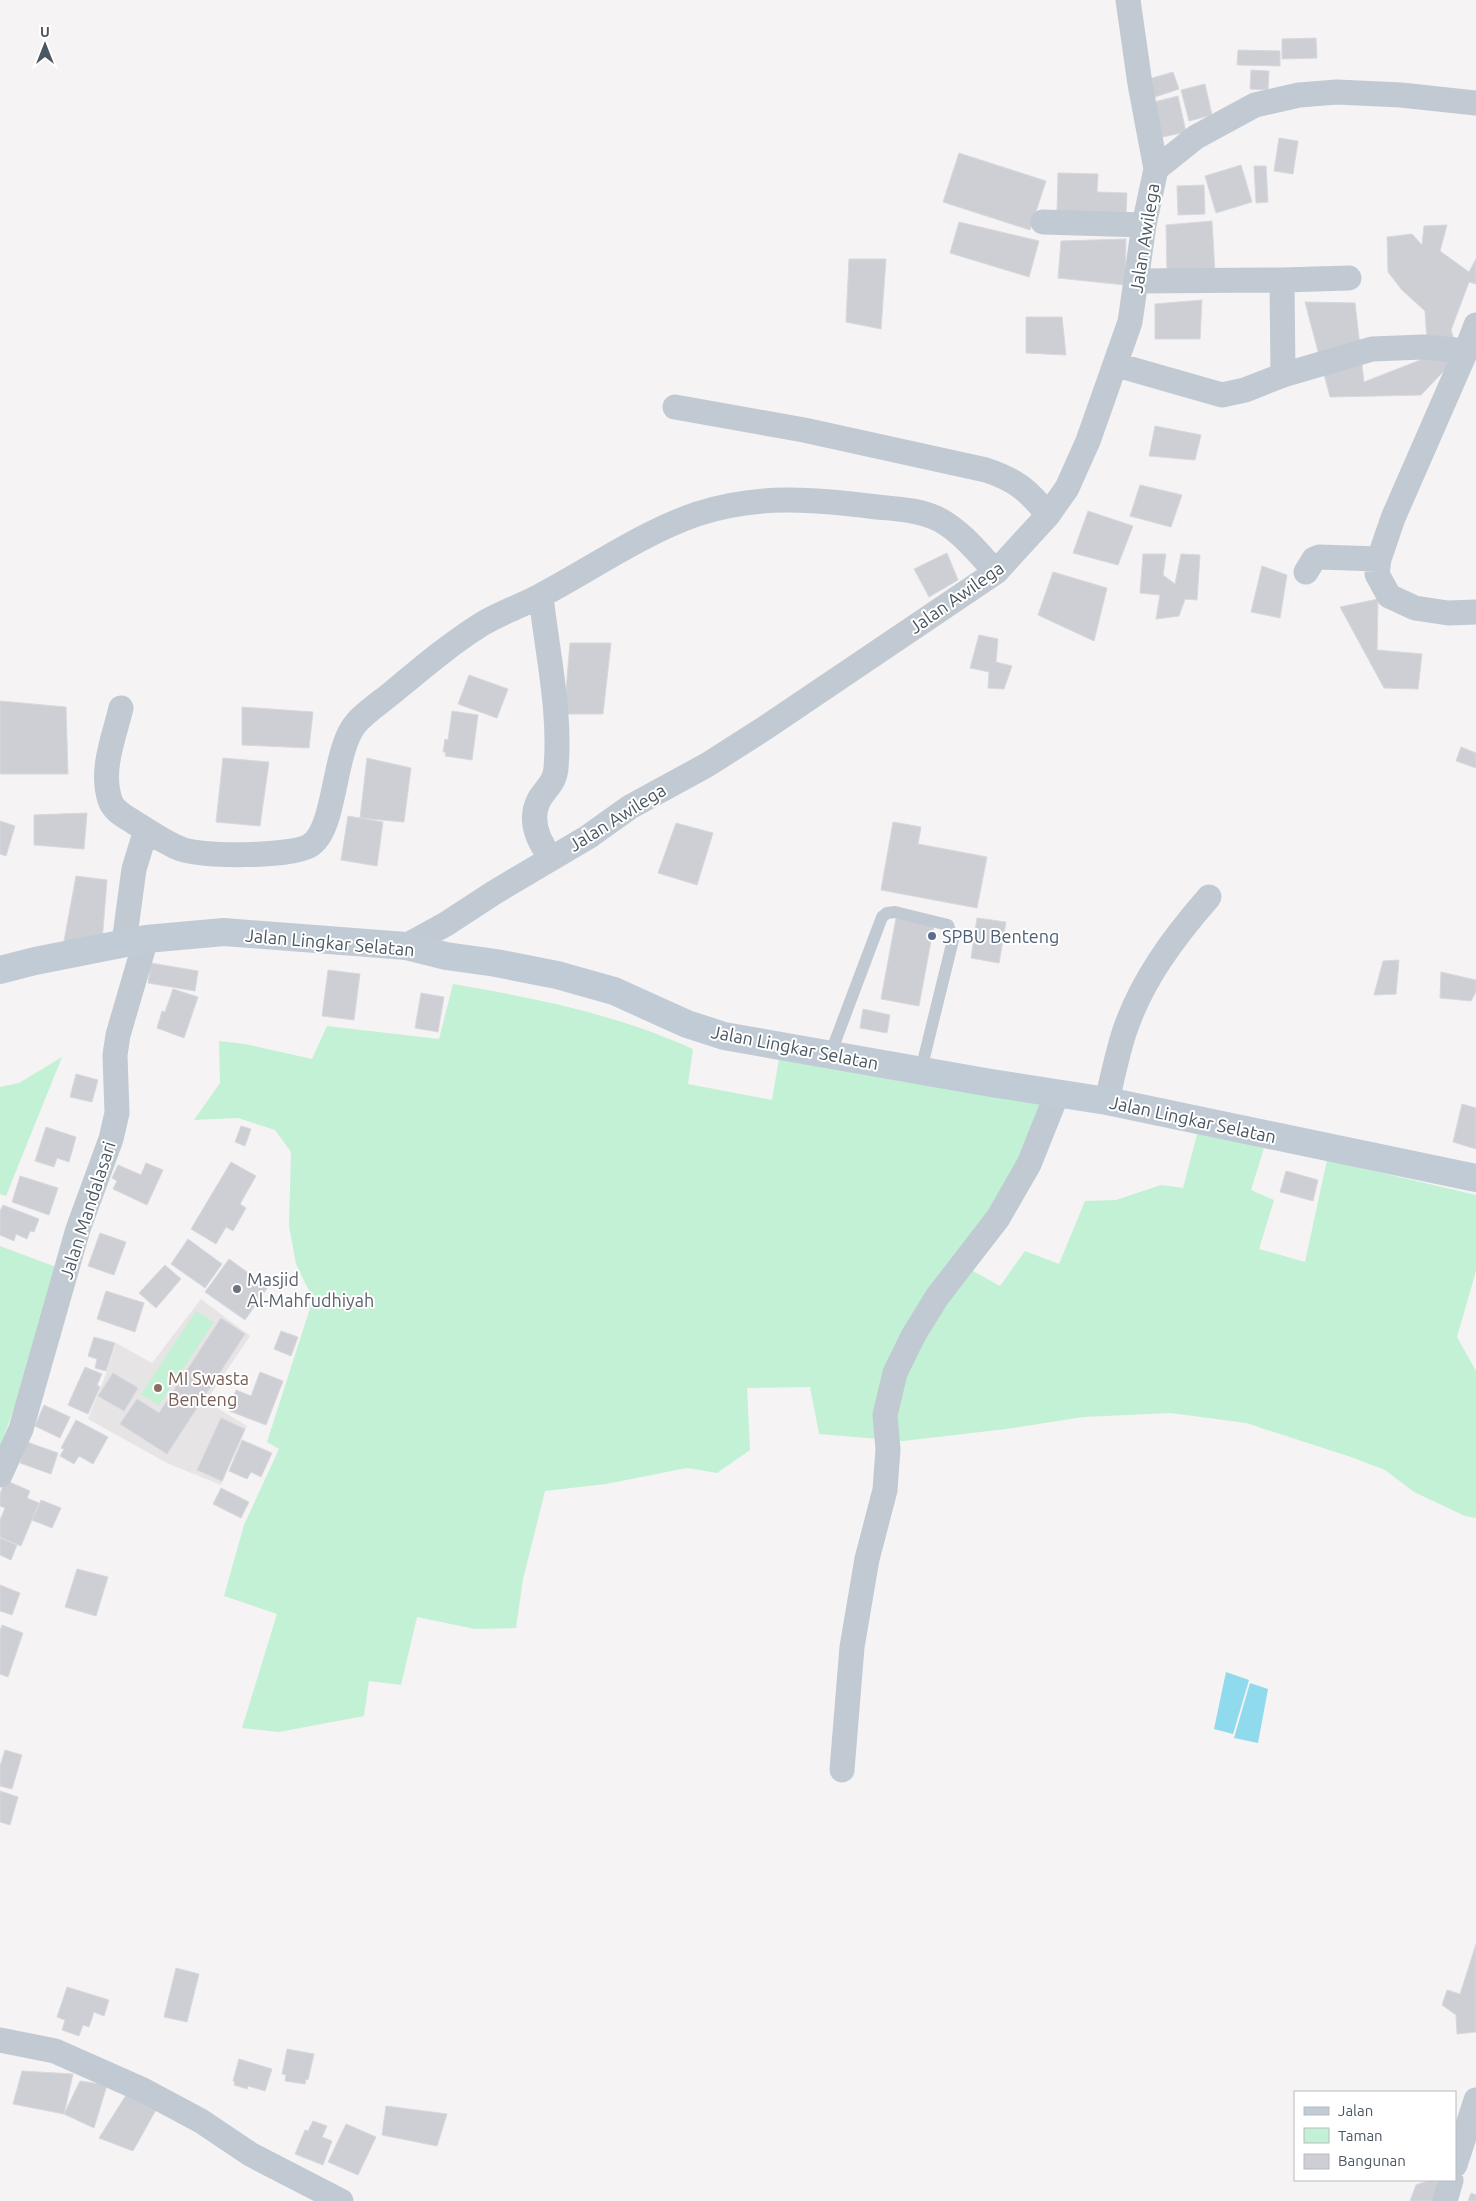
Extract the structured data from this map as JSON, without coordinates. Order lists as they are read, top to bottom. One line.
{"streets":{"street":["Jalan Awilega","Jalan Lingkar Selatan","Jalan Mandalasari"]},"crossings":[["Jalan Awilega","Jalan Lingkar Selatan"],["Jalan Lingkar Selatan","Jalan Mandalasari"]],"places":["SPBU Benteng","Masjid Al-Mahfudhiyah","MI Swasta Benteng"],"legend":["Jalan","Taman","Bangunan"],"north":"top"}
